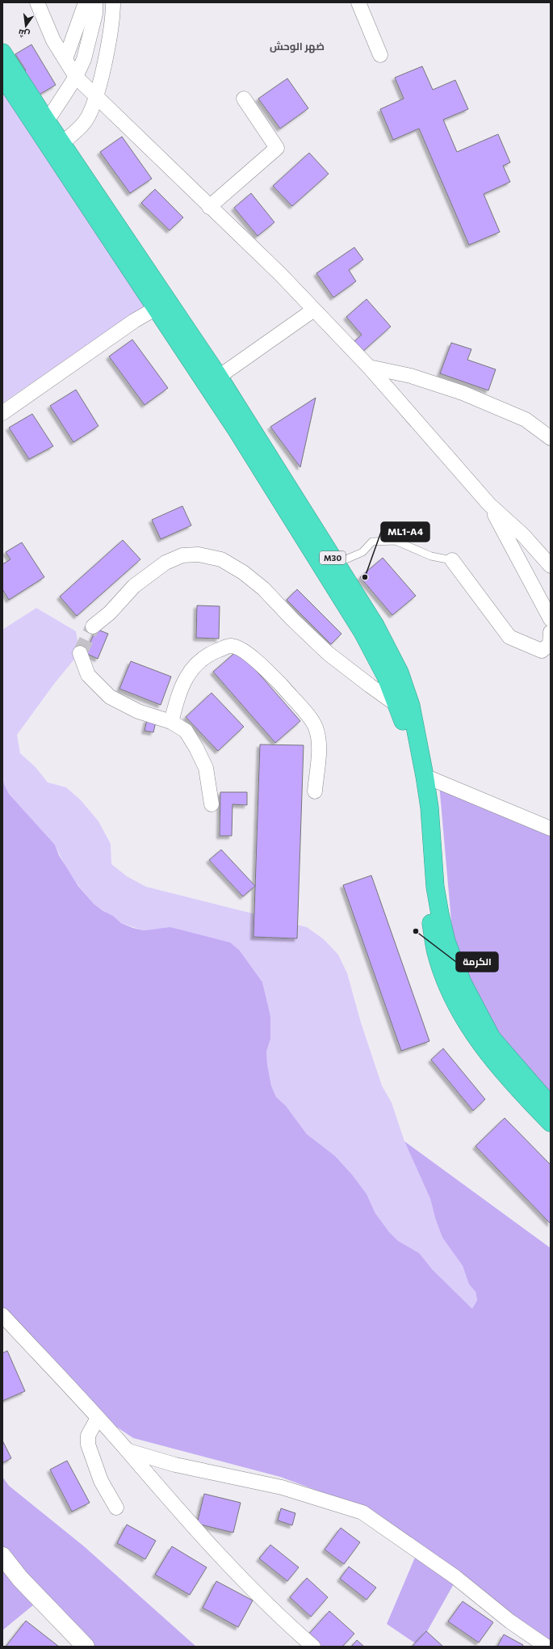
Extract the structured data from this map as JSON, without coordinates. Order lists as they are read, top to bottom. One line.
{"streets":{"highway":["M30"]},"districts":["ضهر الوحش"],"places":["ML1-A4","الكرمة"],"north":"bottom"}
